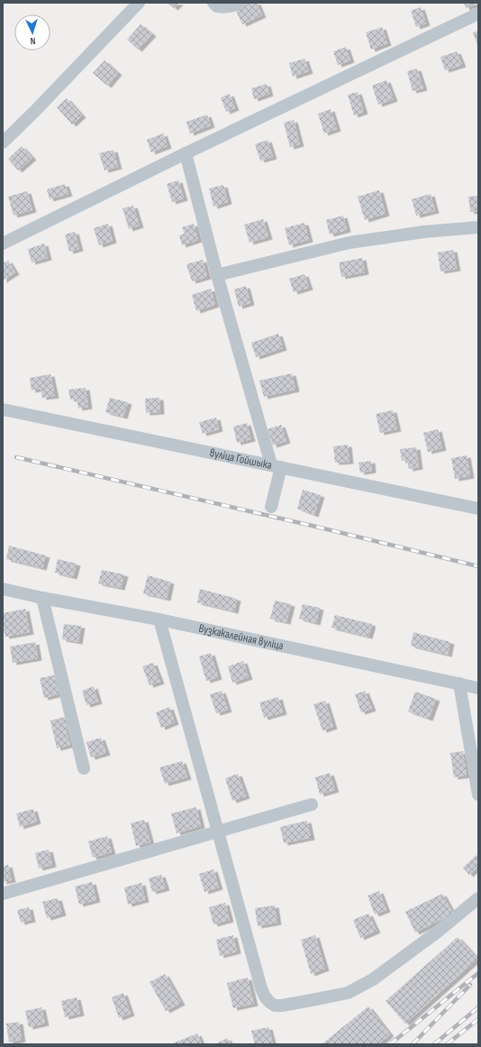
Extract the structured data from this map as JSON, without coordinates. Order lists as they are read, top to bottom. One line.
{"streets":{"street":["вуліца Гойшыка","Вузкакалейная вуліца"]},"north":"bottom"}
